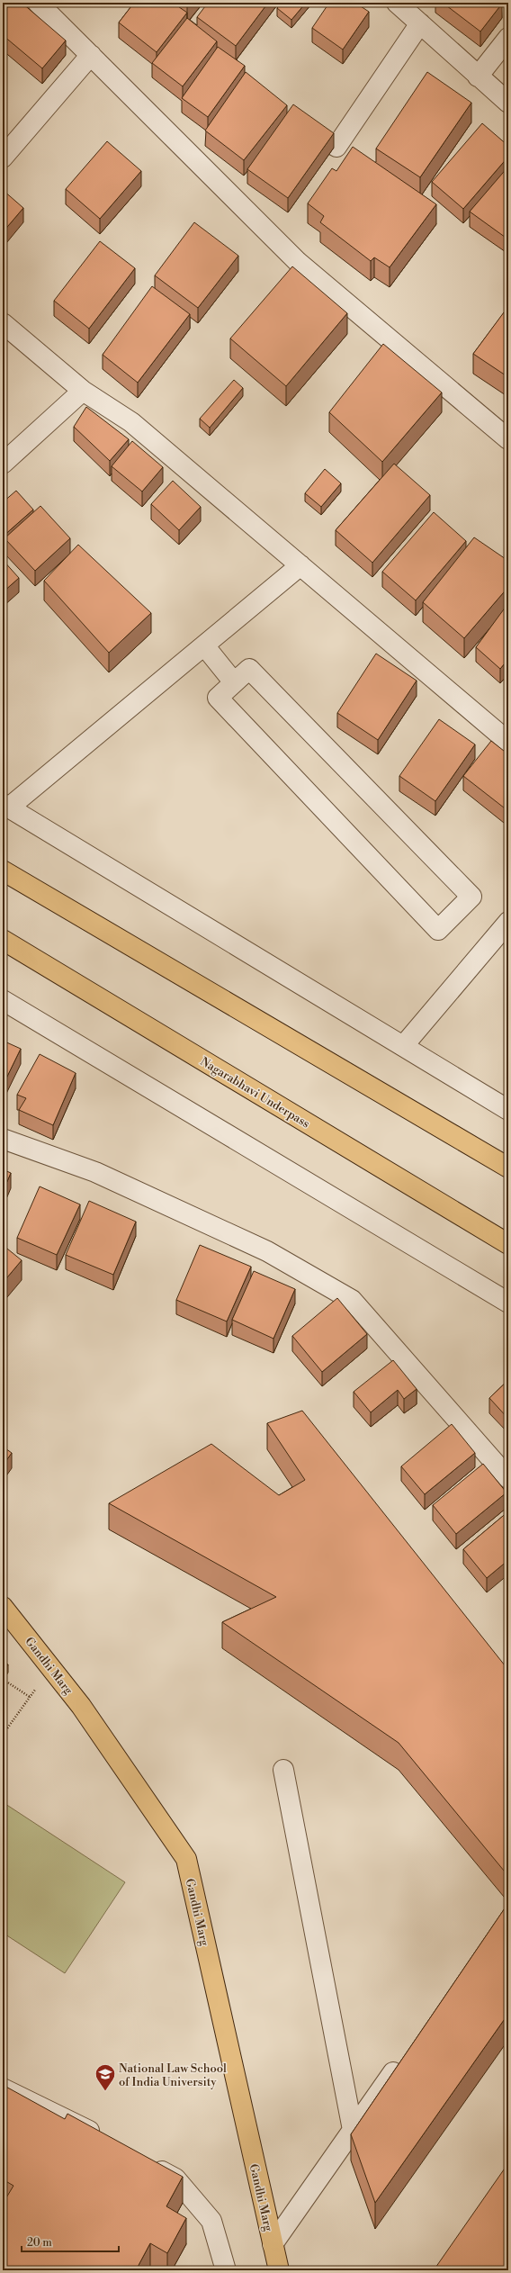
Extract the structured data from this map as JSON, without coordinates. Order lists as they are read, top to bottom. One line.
{"streets":{"main road":["Nagarabhavi Underpass","Gandhi Marg"]},"places":{"school or university":["National Law School of India University"]},"scale_bar":"20 m"}
